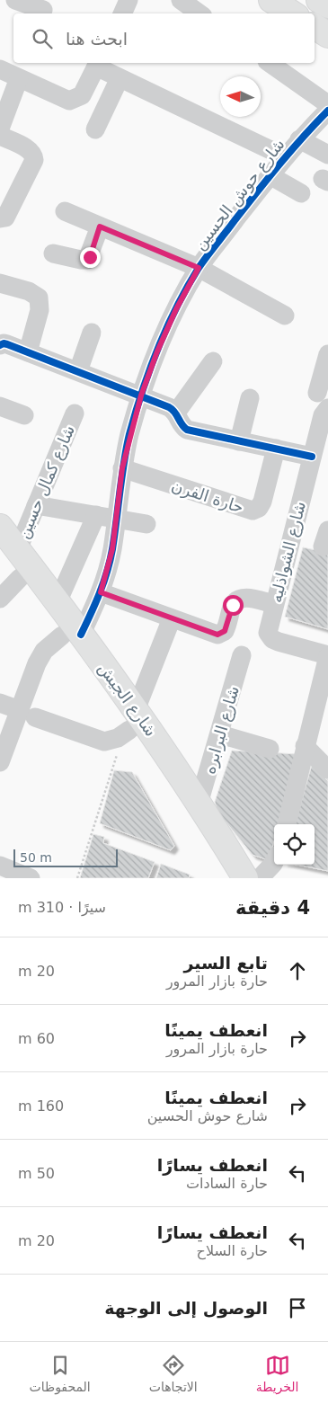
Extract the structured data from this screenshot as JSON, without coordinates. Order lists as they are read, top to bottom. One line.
{"streets":{"main road":["شارع الجيش"],"street":["شارع حوش الحسين","شارع كمال حسين","حارة الفرن","شارع الشواذليه","شارع البرابره"]},"crossings":[["شارع حوش الحسين","حارة الفرن"],["شارع حوش الحسين","شارع الجيش"],["شارع كمال حسين","شارع الجيش"],["شارع الجيش","شارع البرابره"]],"scale_bar":"50 m","north":"left","page":{"search":"ابحث هنا","scale":"50 m","heading":["4 دقيقة","سيرًا · 310 m"],"list":[["تابع السير","حارة بازار المرور","20 m"],["انعطف يمينًا","حارة بازار المرور","60 m"],["انعطف يمينًا","شارع حوش الحسين","160 m"],["انعطف يسارًا","حارة السادات","50 m"],["انعطف يسارًا","حارة السلاح","20 m"],"الوصول إلى الوجهة"],"nav":["الخريطة","الاتجاهات","المحفوظات"]}}
